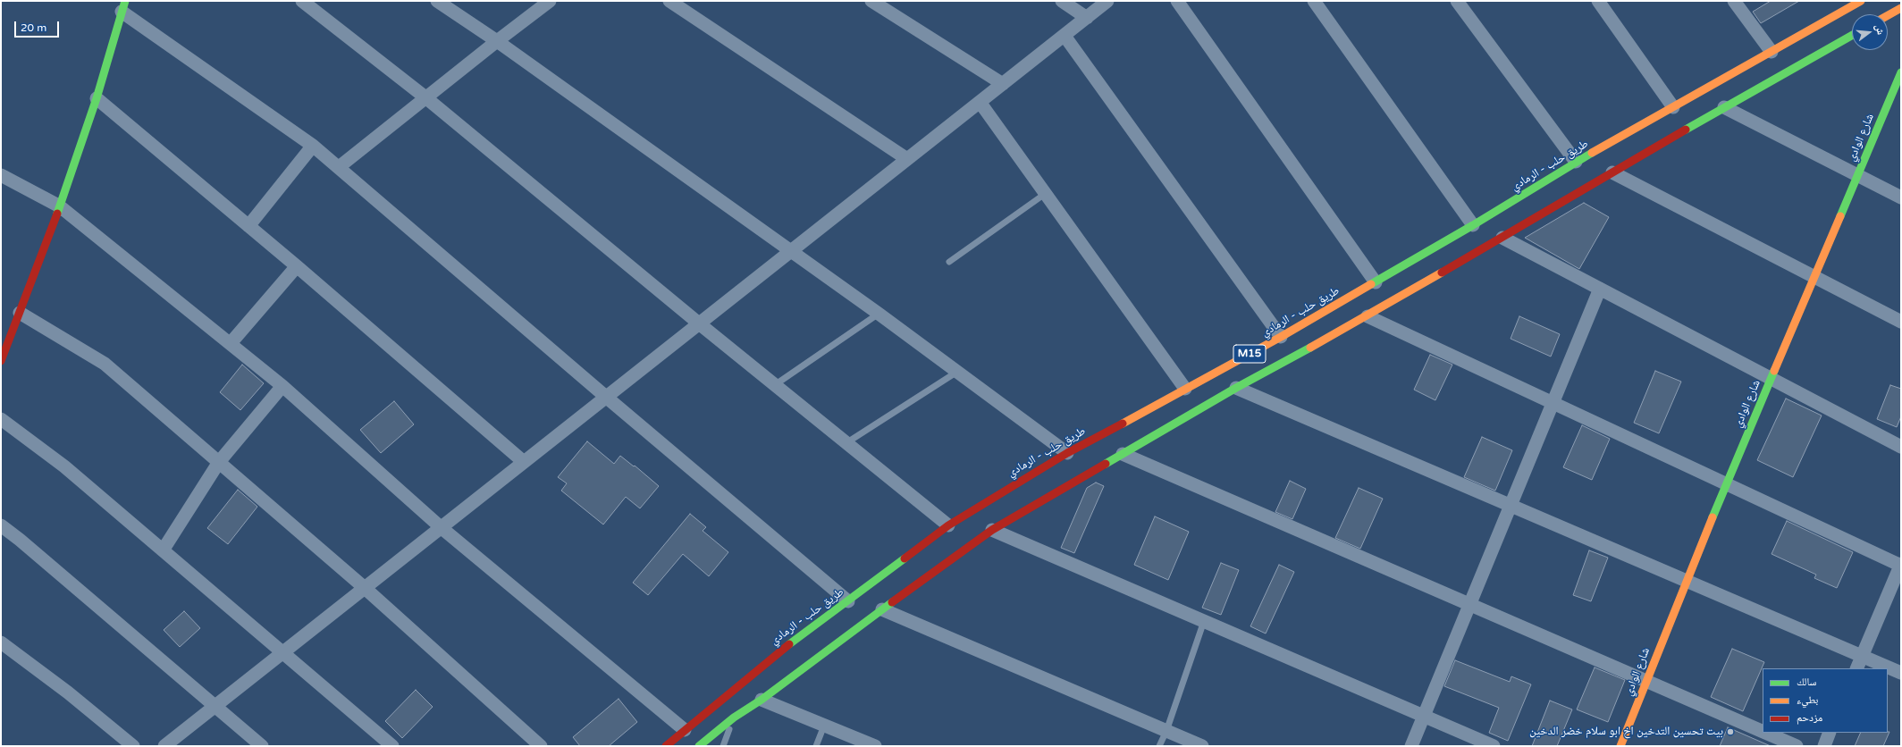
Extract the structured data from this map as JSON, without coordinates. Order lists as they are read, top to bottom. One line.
{"streets":{"main road":["شارع الوادي","طريق حلب - الرمادي","M15"]},"places":["بيت تحسين التدخين اخ ابو سلام خضر الدخين"],"legend":["سالك","بطيء","مزدحم"],"scale_bar":"20 m","north":"right"}
